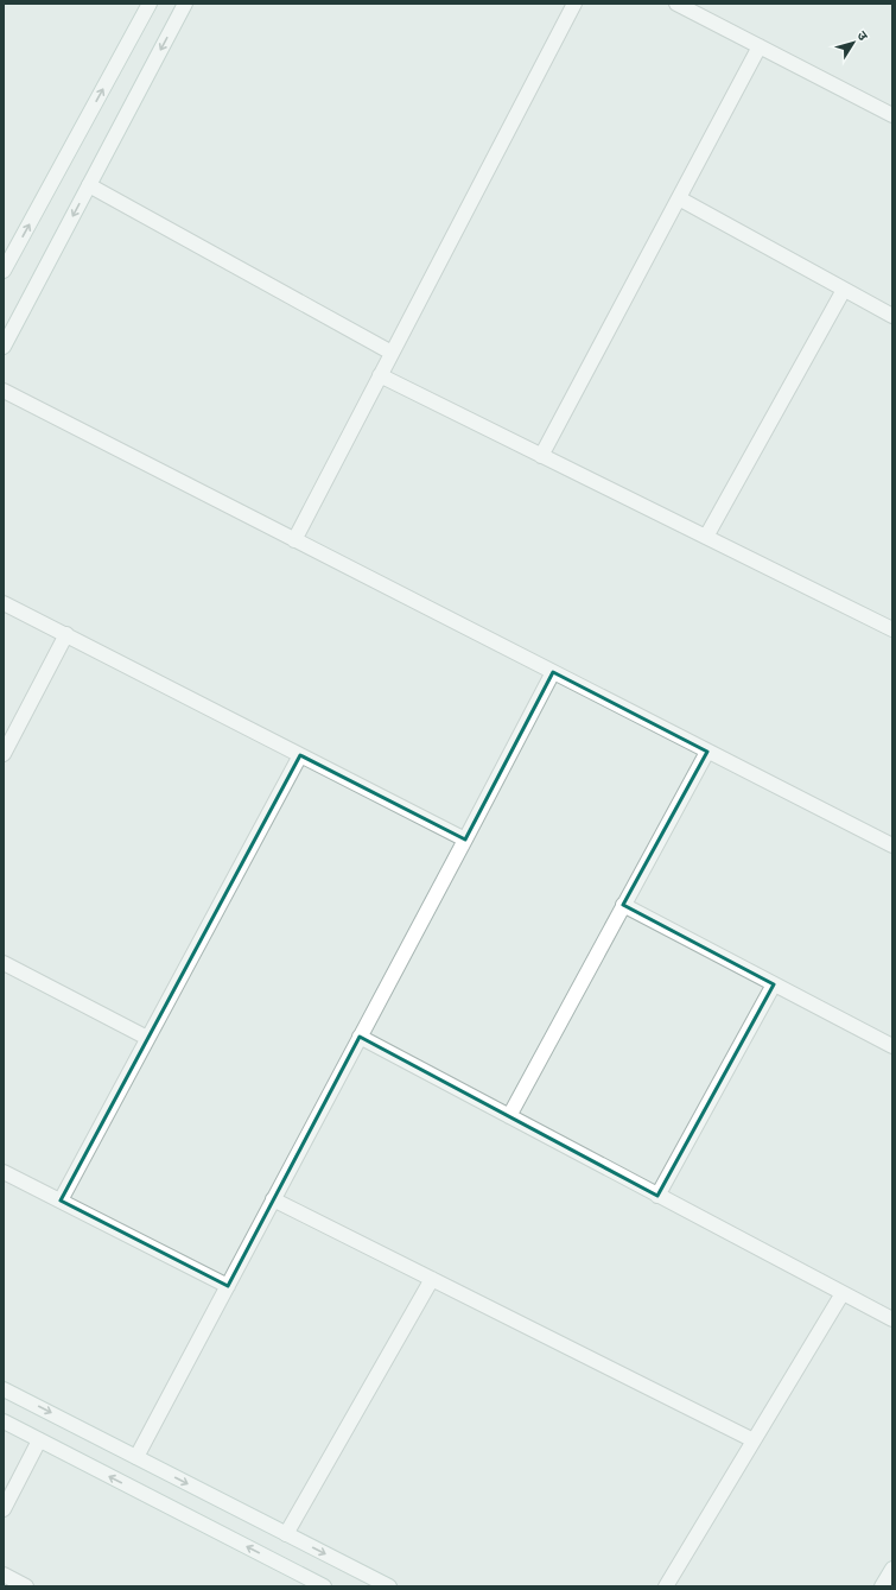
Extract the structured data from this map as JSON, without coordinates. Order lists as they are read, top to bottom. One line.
{"north":"top right"}
